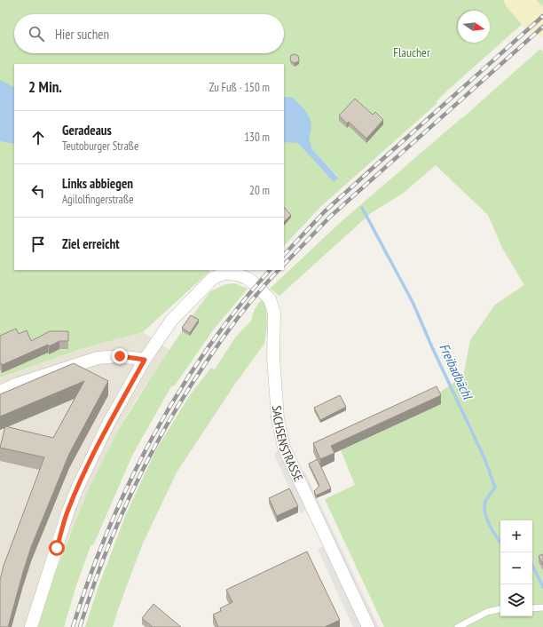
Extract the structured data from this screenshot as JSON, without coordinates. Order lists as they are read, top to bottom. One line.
{"streets":{"street":["SACHSENSTRASSE"]},"water":["Freibadbächl"],"parks":["Flaucher"],"north":"right","page":{"search":"Hier suchen","heading":["2 Min.","Zu Fuß · 150 m"],"list":[["Geradeaus","Teutoburger Straße","130 m"],["Links abbiegen","Agilolfingerstraße","20 m"],"Ziel erreicht"],"map_buttons":["+","−"]}}
